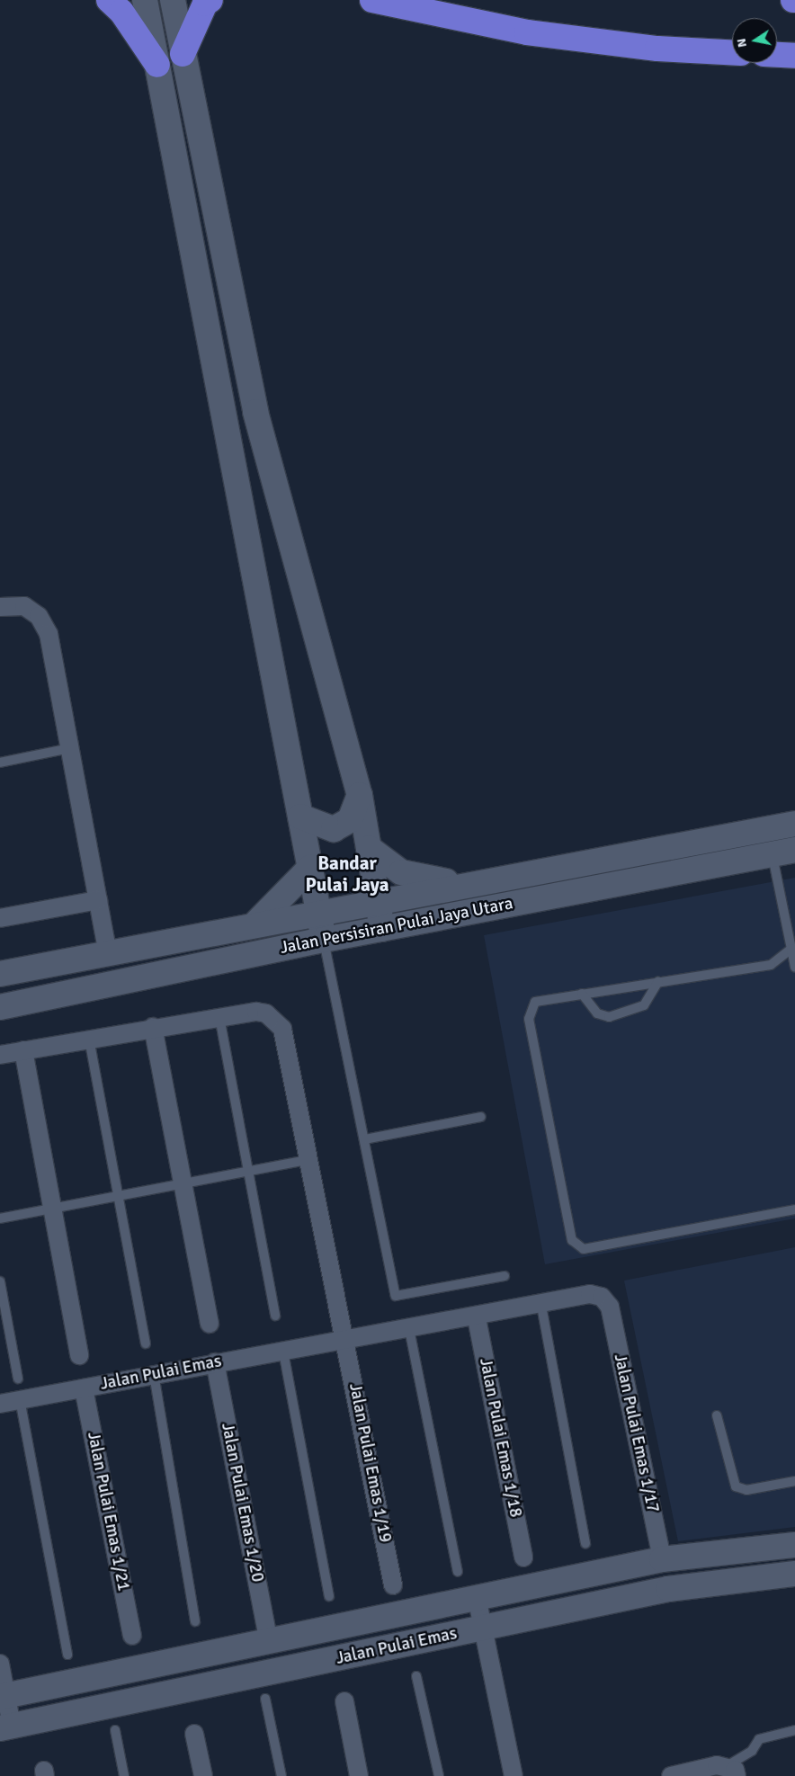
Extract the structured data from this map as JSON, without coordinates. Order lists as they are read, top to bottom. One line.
{"streets":{"main road":["Jalan Persisiran Pulai Jaya Utara","Jalan Pulai Emas"],"street":["Jalan Pulai Emas 1/17","Jalan Pulai Emas 1/18","Jalan Pulai Emas 1/19","Jalan Pulai Emas 1/20","Jalan Pulai Emas 1/21"]},"crossings":[["Jalan Pulai Emas","Jalan Pulai Emas 1/17"],["Jalan Pulai Emas","Jalan Pulai Emas 1/18"],["Jalan Pulai Emas","Jalan Pulai Emas 1/19"],["Jalan Pulai Emas","Jalan Pulai Emas 1/20"],["Jalan Pulai Emas","Jalan Pulai Emas 1/21"]],"districts":["Bandar Pulai Jaya"],"north":"left"}
